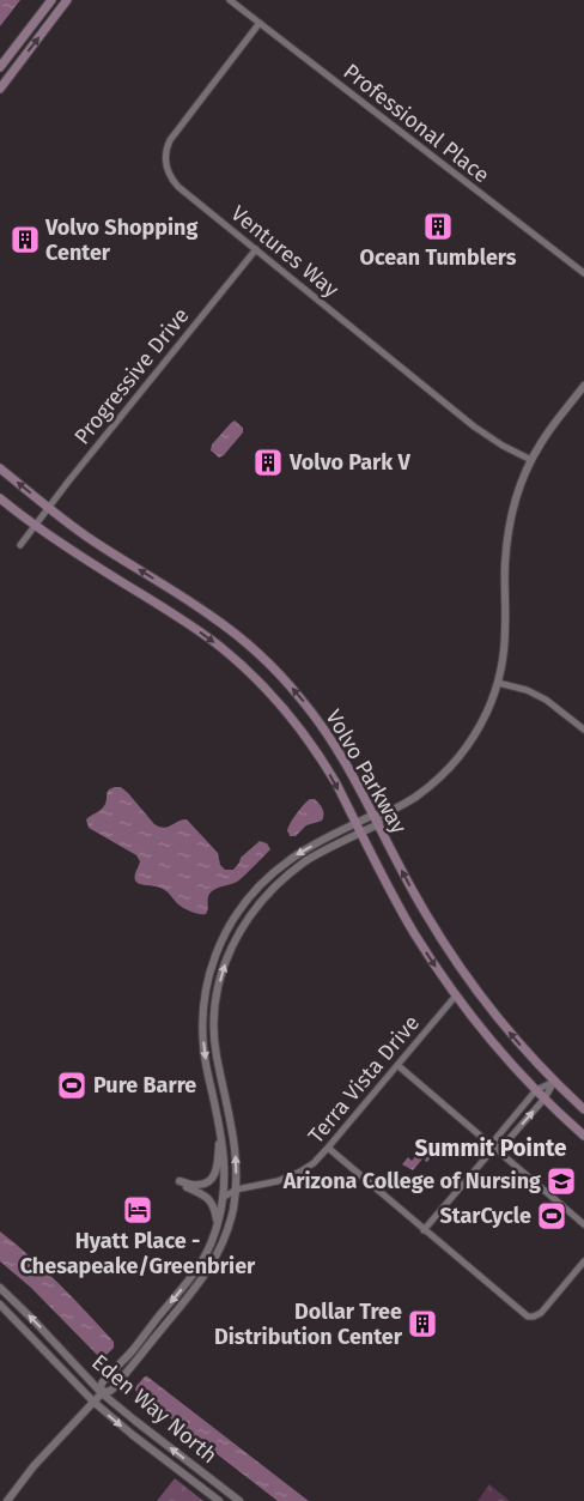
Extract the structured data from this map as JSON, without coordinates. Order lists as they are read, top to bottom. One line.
{"streets":{"main road":["Volvo Parkway"],"street":["Professional Place","Ventures Way","Progressive Drive","Terra Vista Drive","Eden Way North"]},"crossings":[["Professional Place","Ventures Way"],["Ventures Way","Progressive Drive"],["Progressive Drive","Volvo Parkway"],["Volvo Parkway","Terra Vista Drive"]],"districts":["Summit Pointe"],"places":{"building":["Ocean Tumblers","Volvo Shopping Center","Volvo Park V","Dollar Tree Distribution Center"],"sports":["Pure Barre","StarCycle"],"school or university":["Arizona College of Nursing"],"hotel":["Hyatt Place - Chesapeake/Greenbrier"]}}
